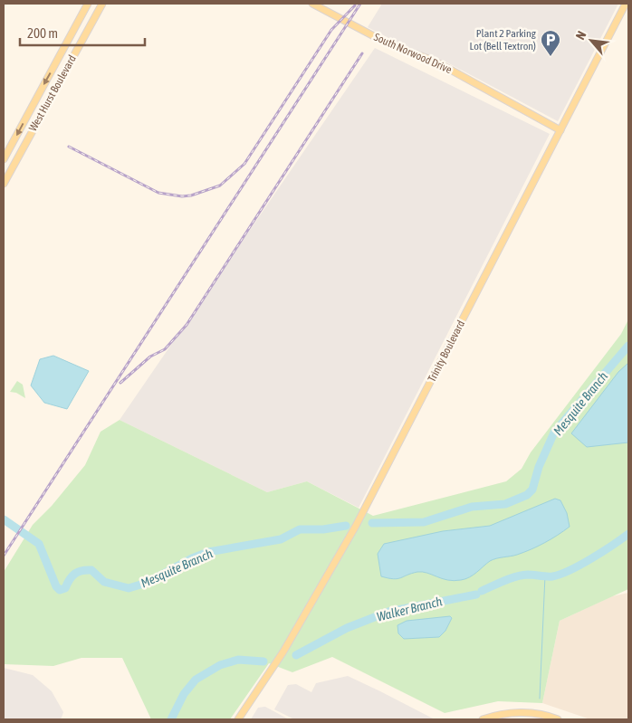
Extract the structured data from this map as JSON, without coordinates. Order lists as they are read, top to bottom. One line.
{"streets":{"main road":["South Norwood Drive","West Hurst Boulevard","Trinity Boulevard"]},"crossings":[["South Norwood Drive","Trinity Boulevard"]],"water":["Mesquite Branch","Walker Branch"],"places":{"parking":["Plant 2 Parking Lot (Bell Textron)"]},"scale_bar":"200 m","north":"top left"}
